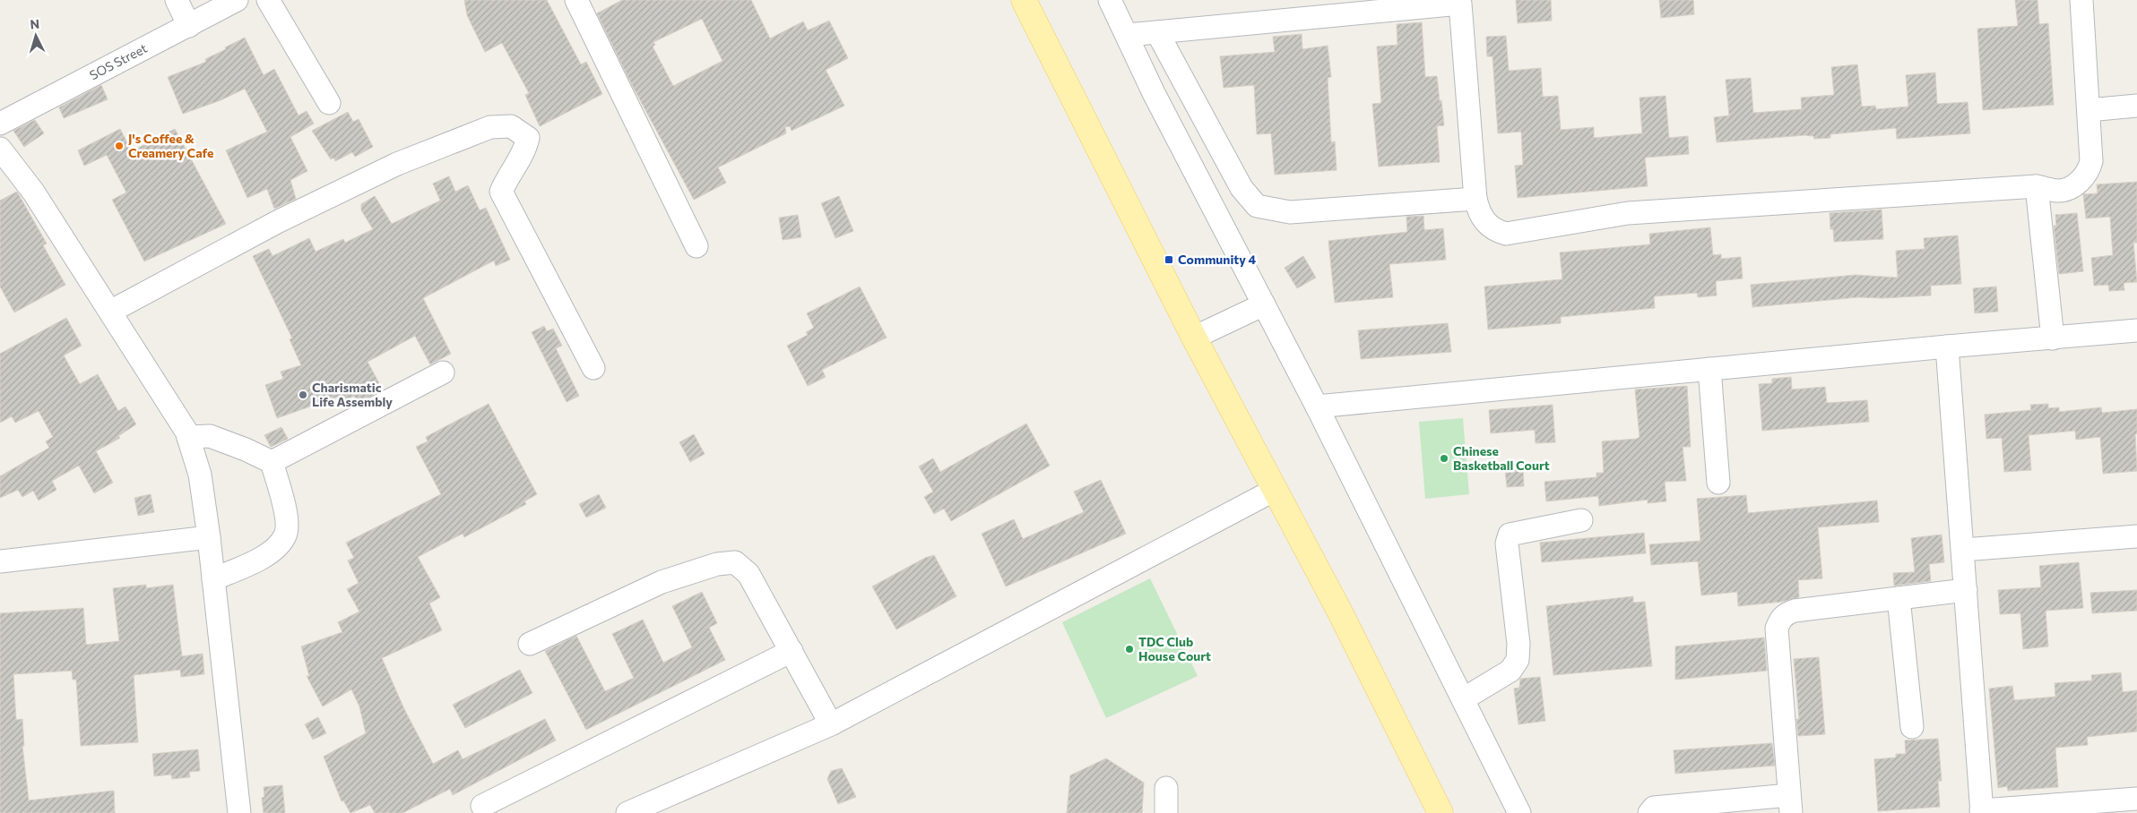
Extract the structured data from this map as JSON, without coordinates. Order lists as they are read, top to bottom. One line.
{"streets":{"street":["SOS Street"]},"places":{"other":["J's Coffee & Creamery Cafe","Charismatic Life Assembly","Chinese Basketball Court","TDC Club House Court"],"transit":["Community 4"]},"north":"top"}
